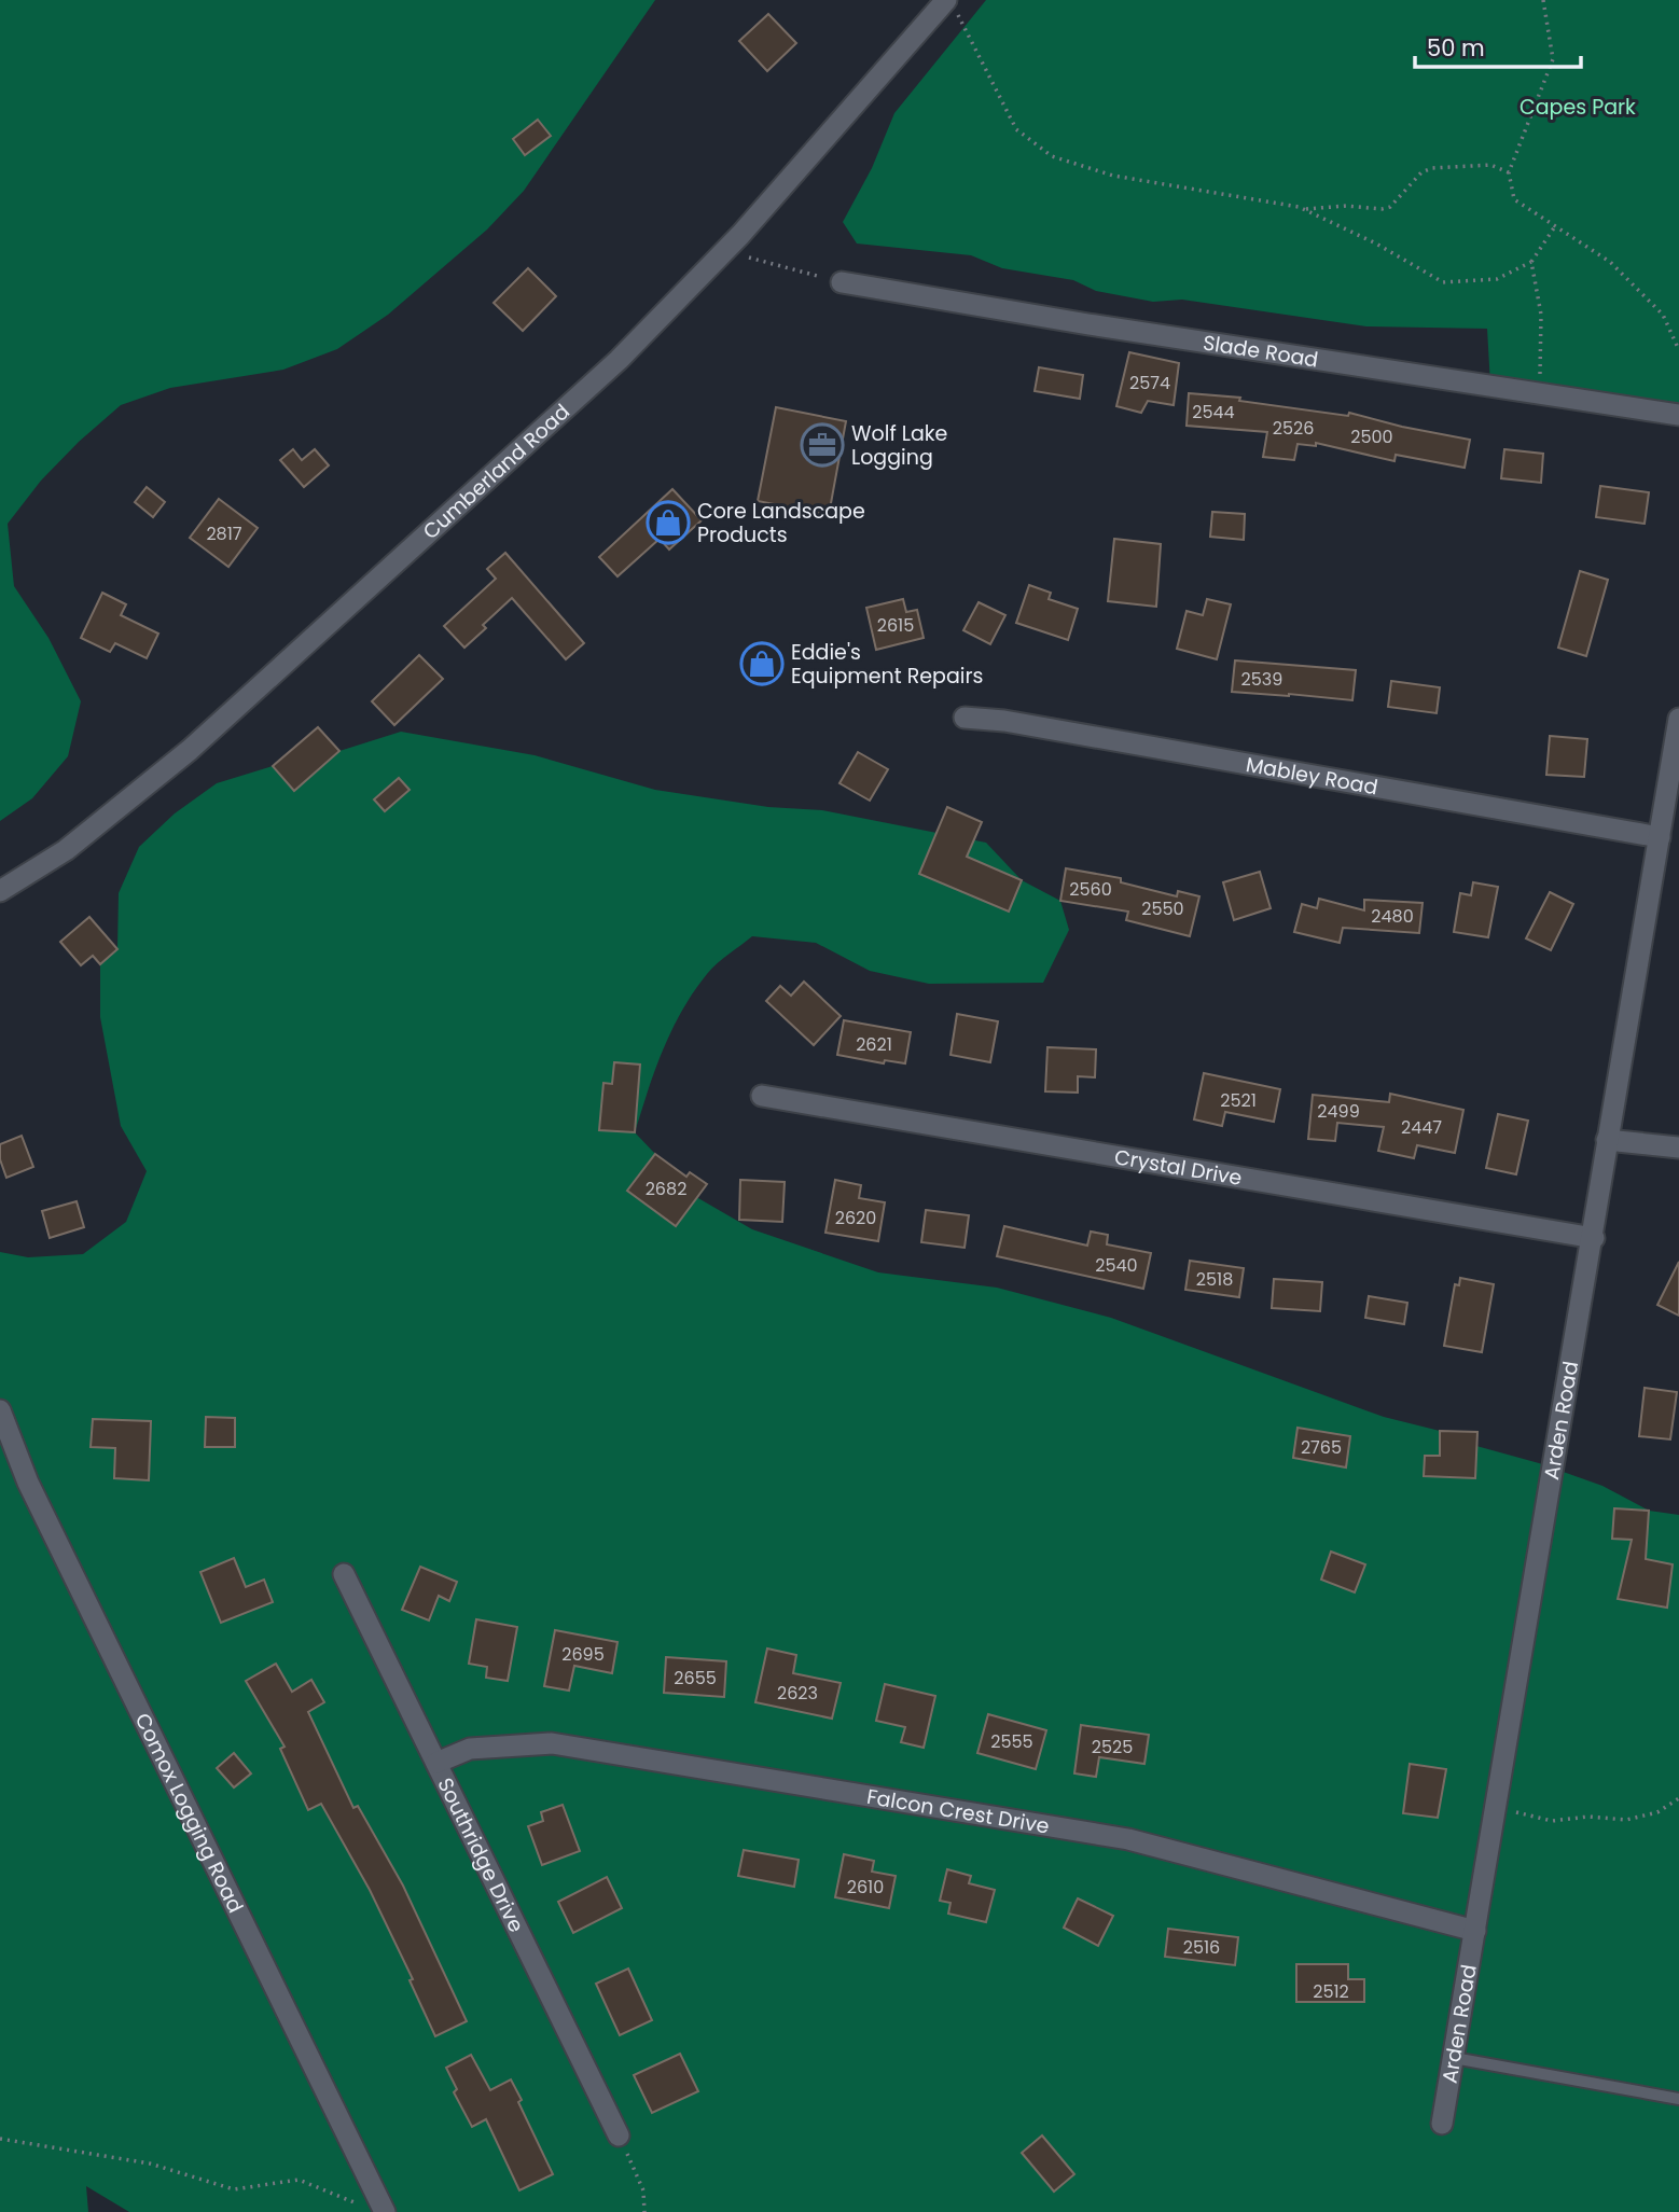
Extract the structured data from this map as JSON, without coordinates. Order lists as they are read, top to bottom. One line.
{"streets":{"street":["Slade Road","Cumberland Road","Mabley Road","Crystal Drive","Arden Road","Falcon Crest Drive","Comox Logging Road","Southridge Drive"]},"crossings":[["Mabley Road","Arden Road"],["Crystal Drive","Arden Road"],["Arden Road","Falcon Crest Drive"],["Falcon Crest Drive","Southridge Drive"]],"parks":["Capes Park"],"places":{"office":["Wolf Lake Logging"],"shop":["Core Landscape Products","Eddie's Equipment Repairs"]},"house_numbers":["2574","2544","2526","2500","2817","2615","2539","2560","2550","2480","2621","2521","2499","2447","2682","2620","2540","2518","2765","2695","2655","2623","2555","2525","2610","2516","2512"],"scale_bar":"50 m"}
